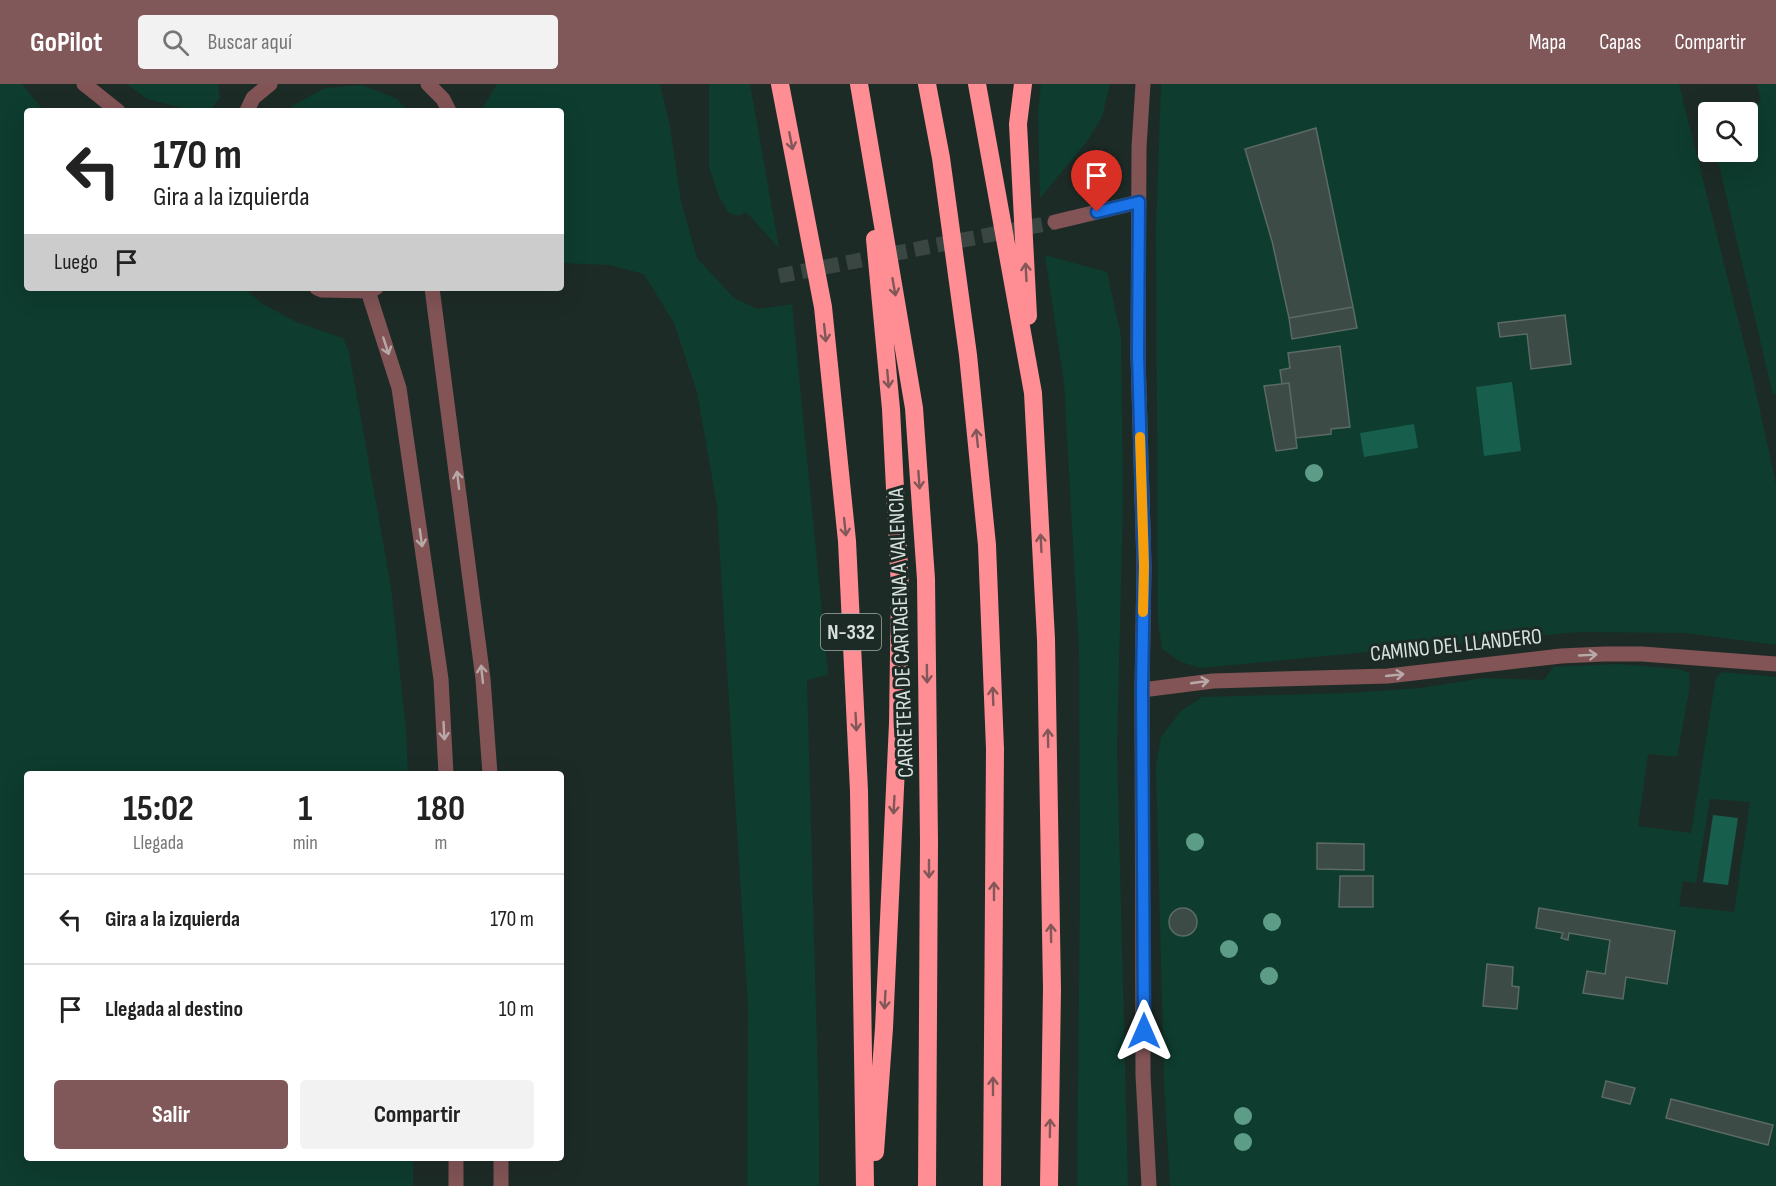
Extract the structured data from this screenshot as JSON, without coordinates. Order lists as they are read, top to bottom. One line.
{"streets":{"highway":["N-332","CARRETERA DE CARTAGENA A VALENCIA"],"street":["CAMINO DEL LLANDERO"]},"crossings":[["N-332","CARRETERA DE CARTAGENA A VALENCIA"]],"one_way":["CAMINO DEL LLANDERO"],"page":{"header":"GoPilot","search":"Buscar aquí","nav":["Mapa","Capas","Compartir"],"turn":["170 m","Gira a la izquierda"],"then":"Luego","eta":["15:02","Llegada","1","min","180","m"],"list":[{"name":"Gira a la izquierda","value":"170 m"},{"name":"Llegada al destino","value":"10 m"}],"buttons":["Salir","Compartir"]}}
